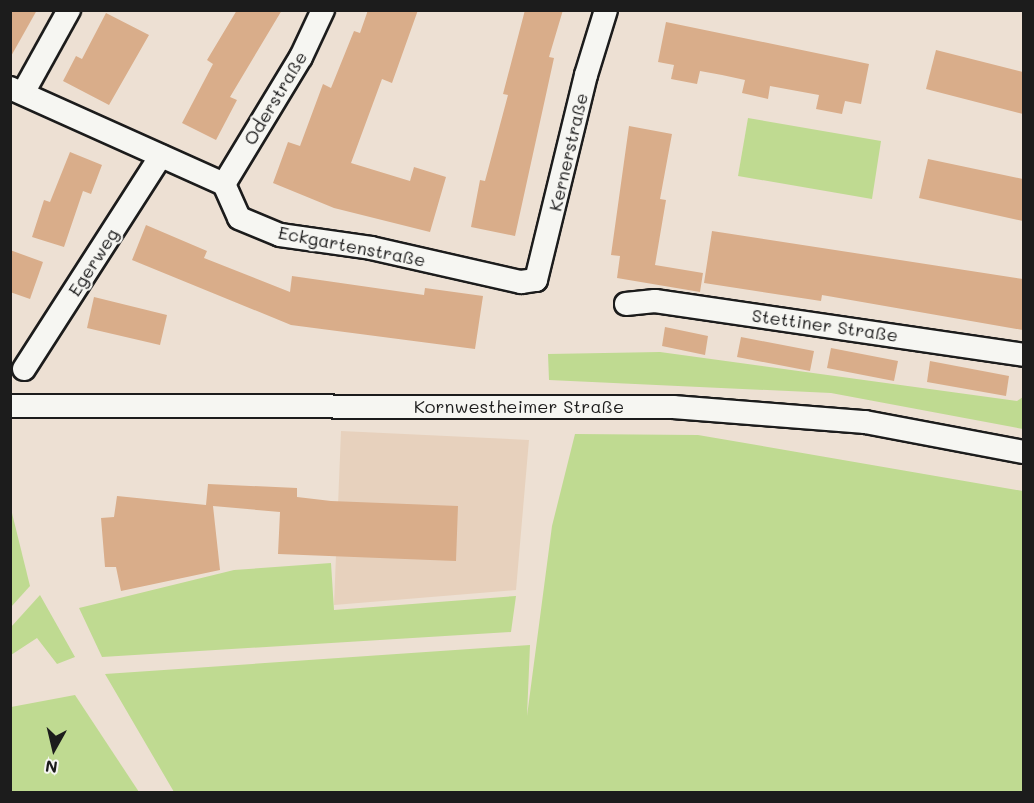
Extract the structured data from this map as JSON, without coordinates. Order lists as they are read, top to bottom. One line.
{"streets":{"street":["Oderstraße","Kernerstraße","Eckgartenstraße","Egerweg","Stettiner Straße","Kornwestheimer Straße"]},"crossings":[["Oderstraße","Eckgartenstraße"],["Kernerstraße","Eckgartenstraße"]],"north":"bottom"}
